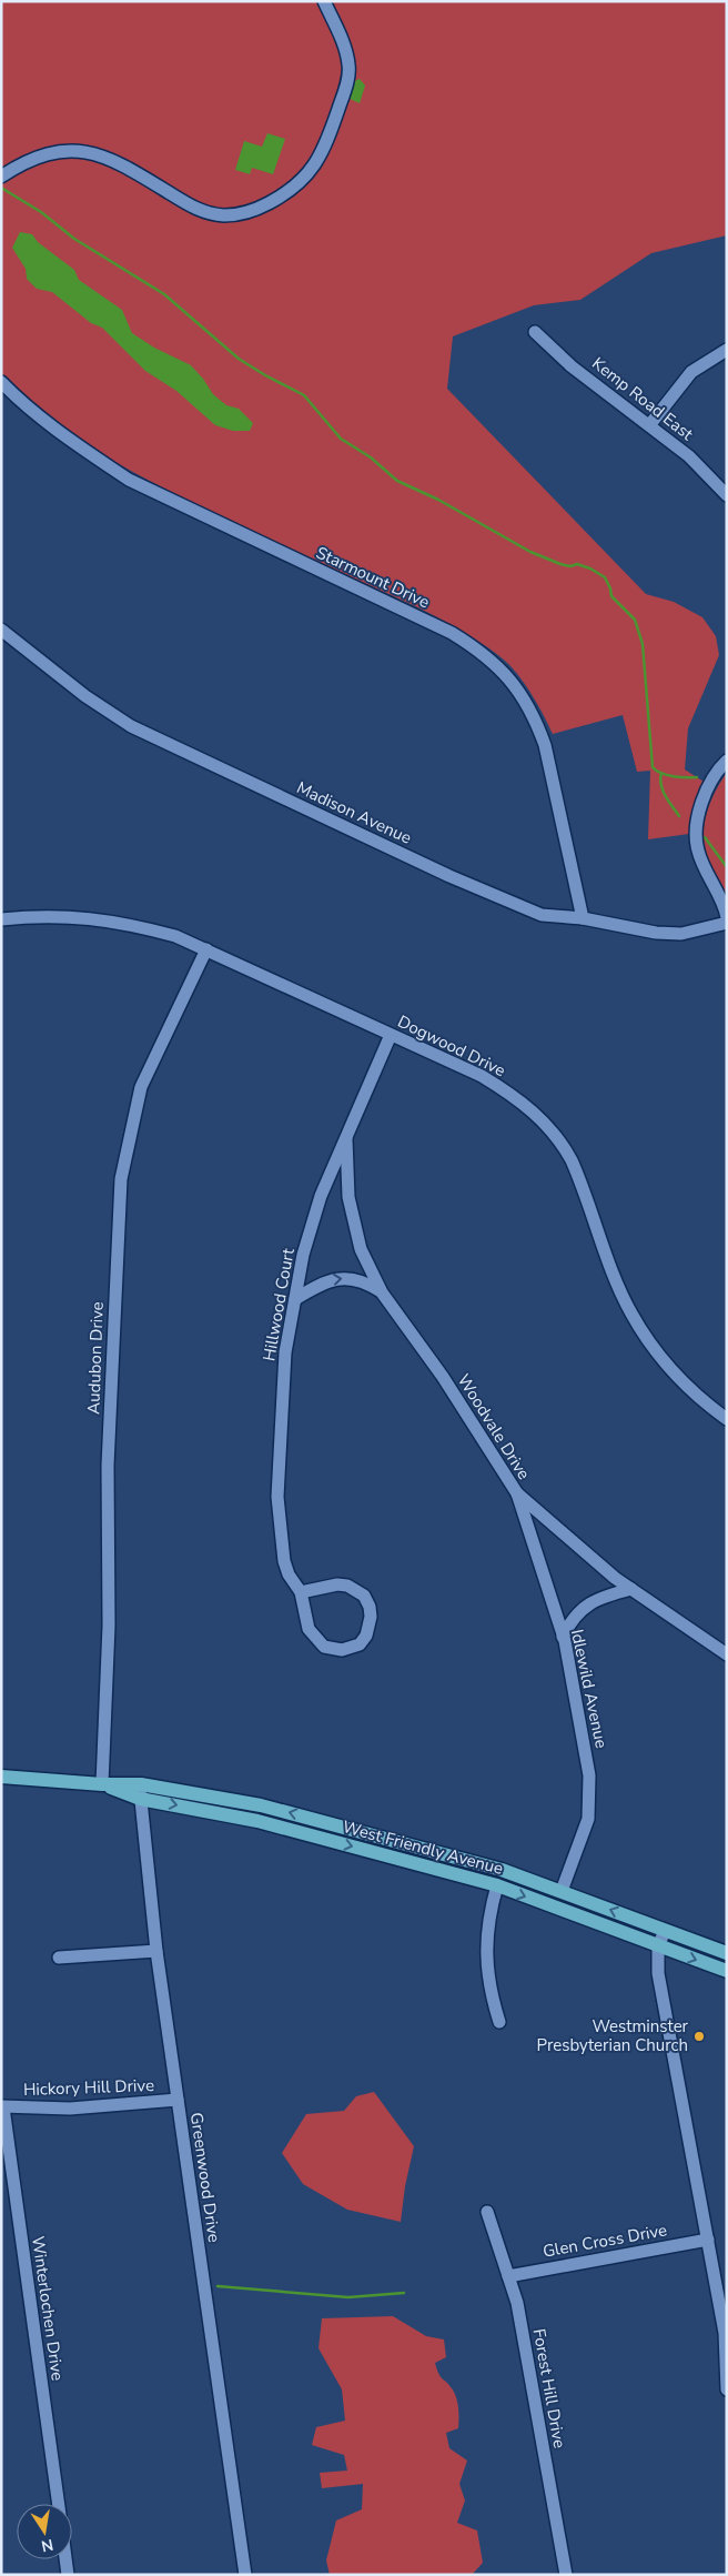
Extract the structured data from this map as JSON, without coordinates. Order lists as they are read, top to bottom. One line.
{"streets":{"main road":["West Friendly Avenue"],"street":["Kemp Road East","Starmount Drive","Madison Avenue","Dogwood Drive","Hillwood Court","Audubon Drive","Woodvale Drive","Idlewild Avenue","Hickory Hill Drive","Greenwood Drive","Glen Cross Drive","Winterlochen Drive","Forest Hill Drive"]},"crossings":[["Starmount Drive","Madison Avenue"],["Dogwood Drive","Hillwood Court"],["Dogwood Drive","Audubon Drive"],["Hillwood Court","Woodvale Drive"],["Audubon Drive","West Friendly Avenue"],["Woodvale Drive","Idlewild Avenue"],["Idlewild Avenue","West Friendly Avenue"],["West Friendly Avenue","Greenwood Drive"],["Hickory Hill Drive","Greenwood Drive"],["Hickory Hill Drive","Winterlochen Drive"],["Glen Cross Drive","Forest Hill Drive"]],"places":["Westminster Presbyterian Church"],"north":"bottom"}
